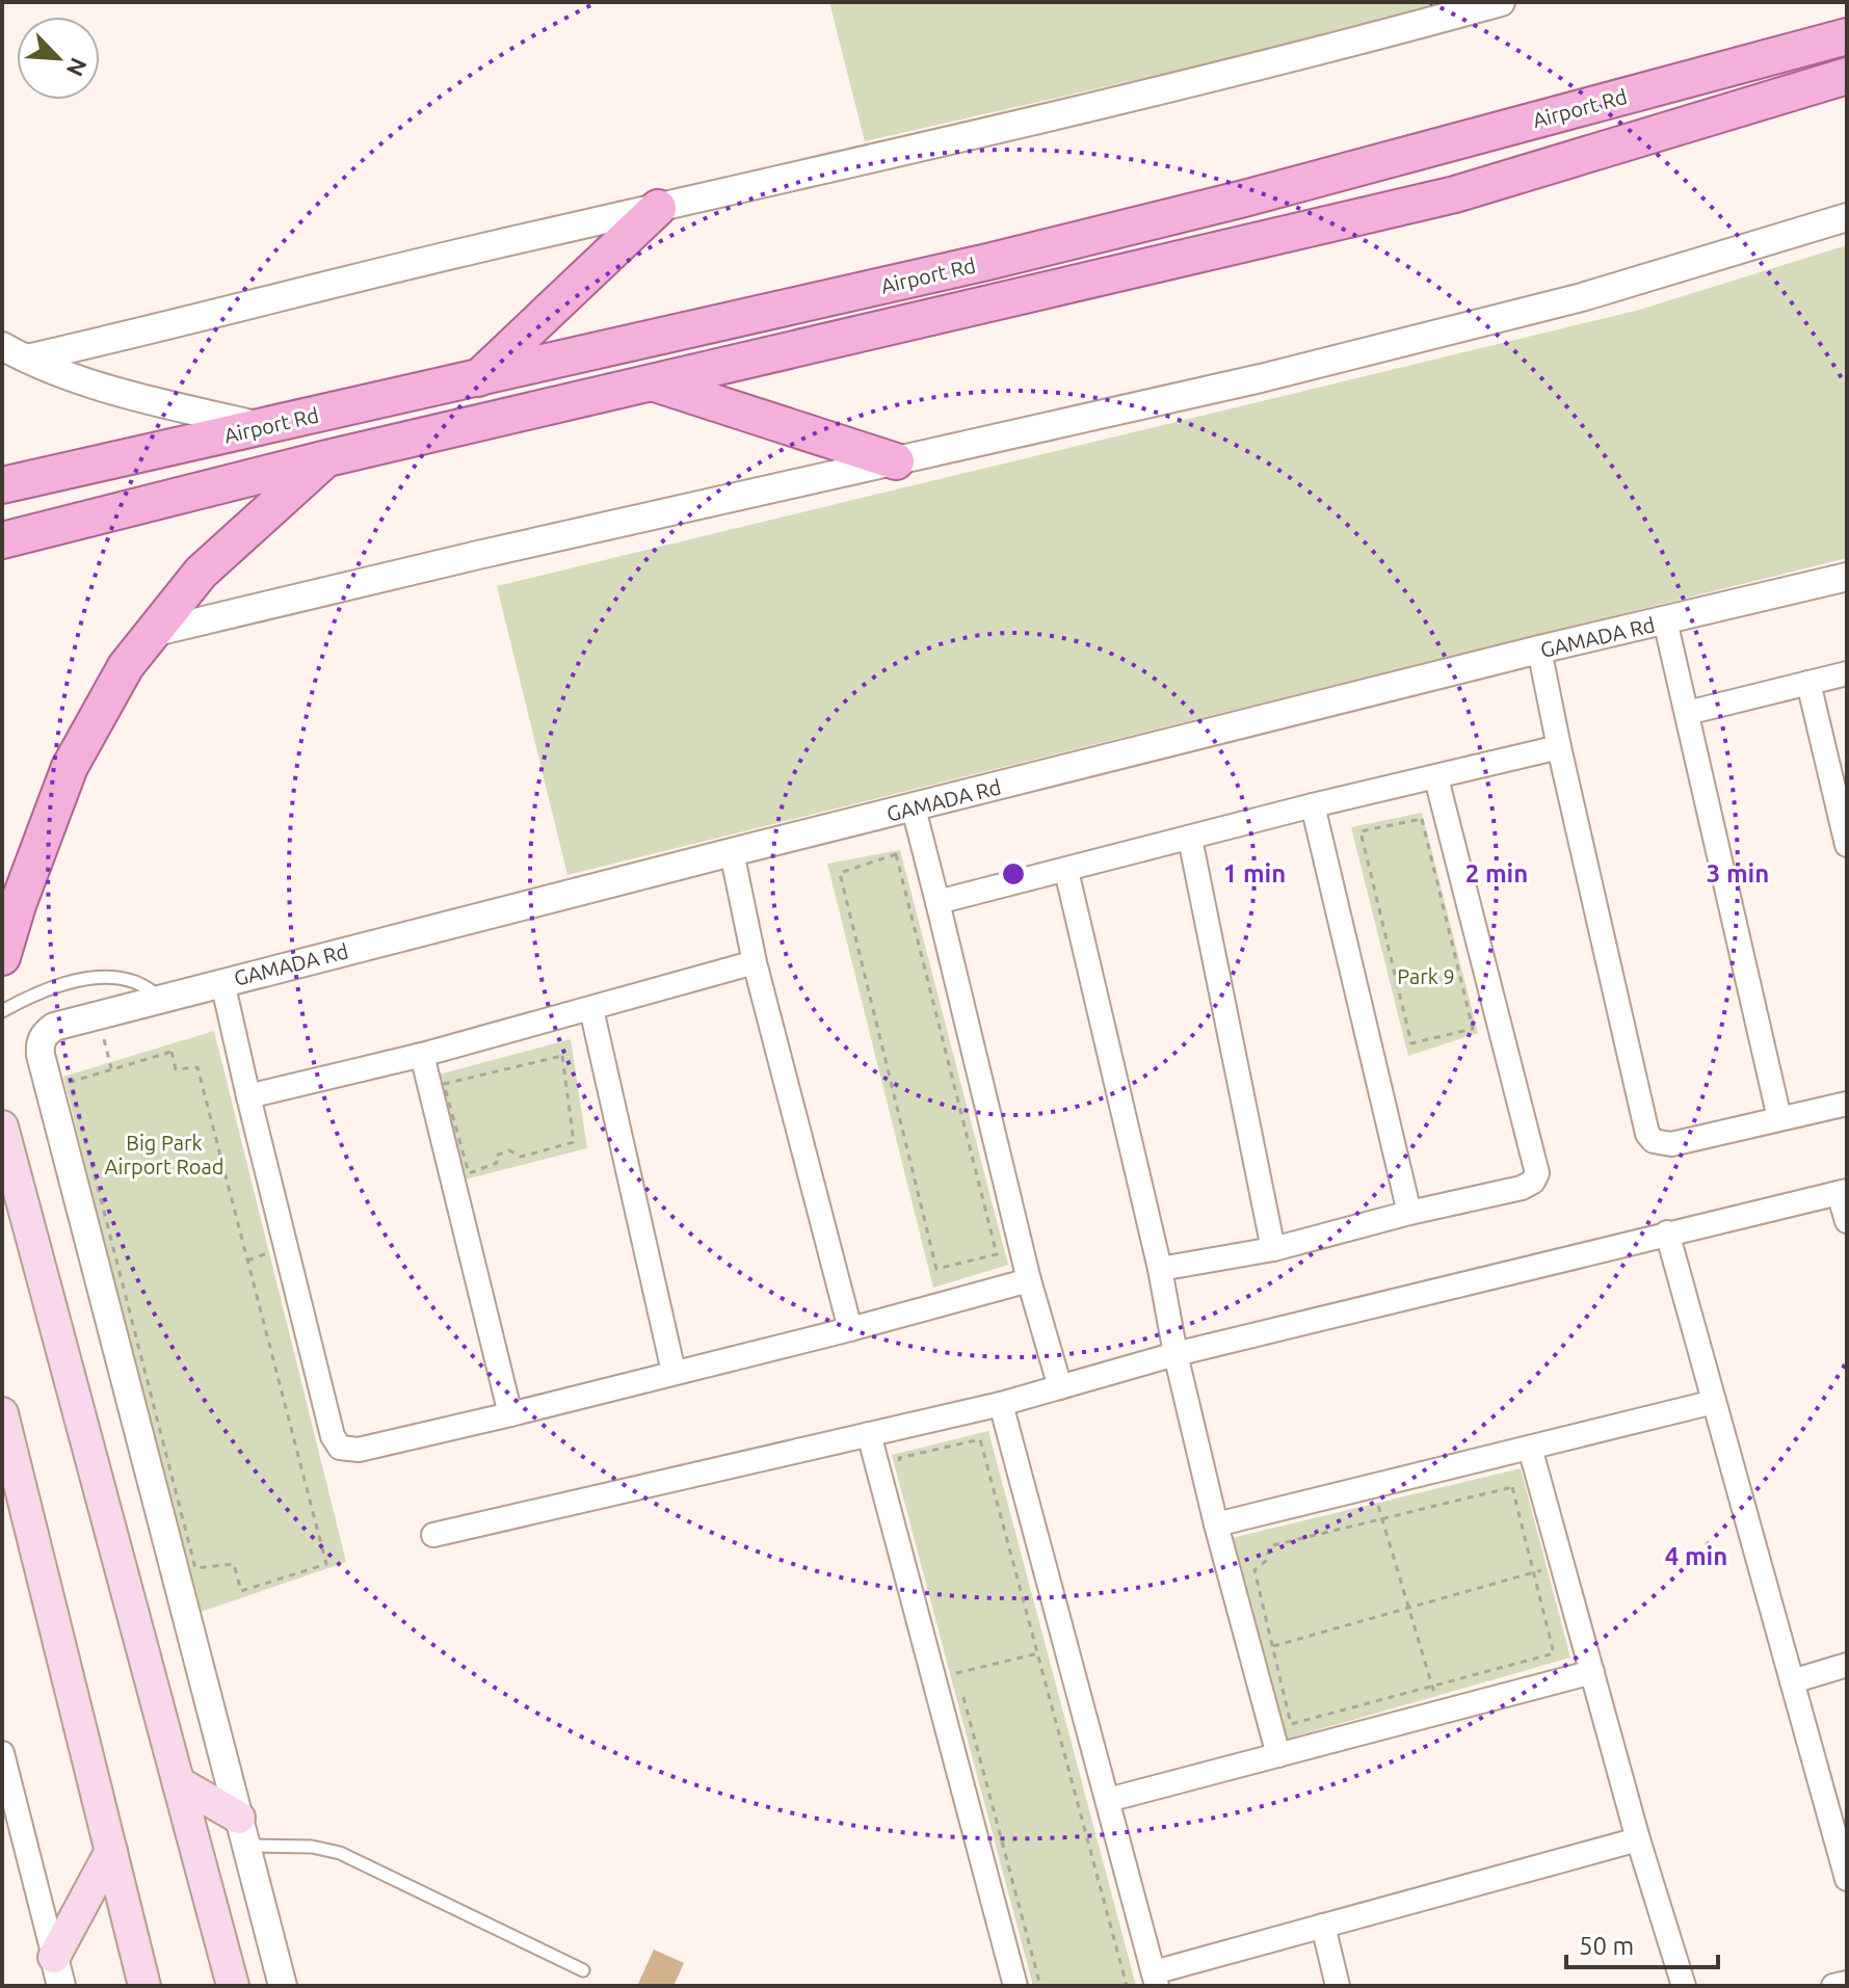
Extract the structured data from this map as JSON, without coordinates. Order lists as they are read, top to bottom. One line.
{"streets":{"main road":["Airport Rd"],"street":["GAMADA Rd"]},"parks":["Park 9","Big Park Airport Road"],"scale_bar":"50 m","north":"bottom right","rings":["1 min","2 min","3 min","4 min"]}
